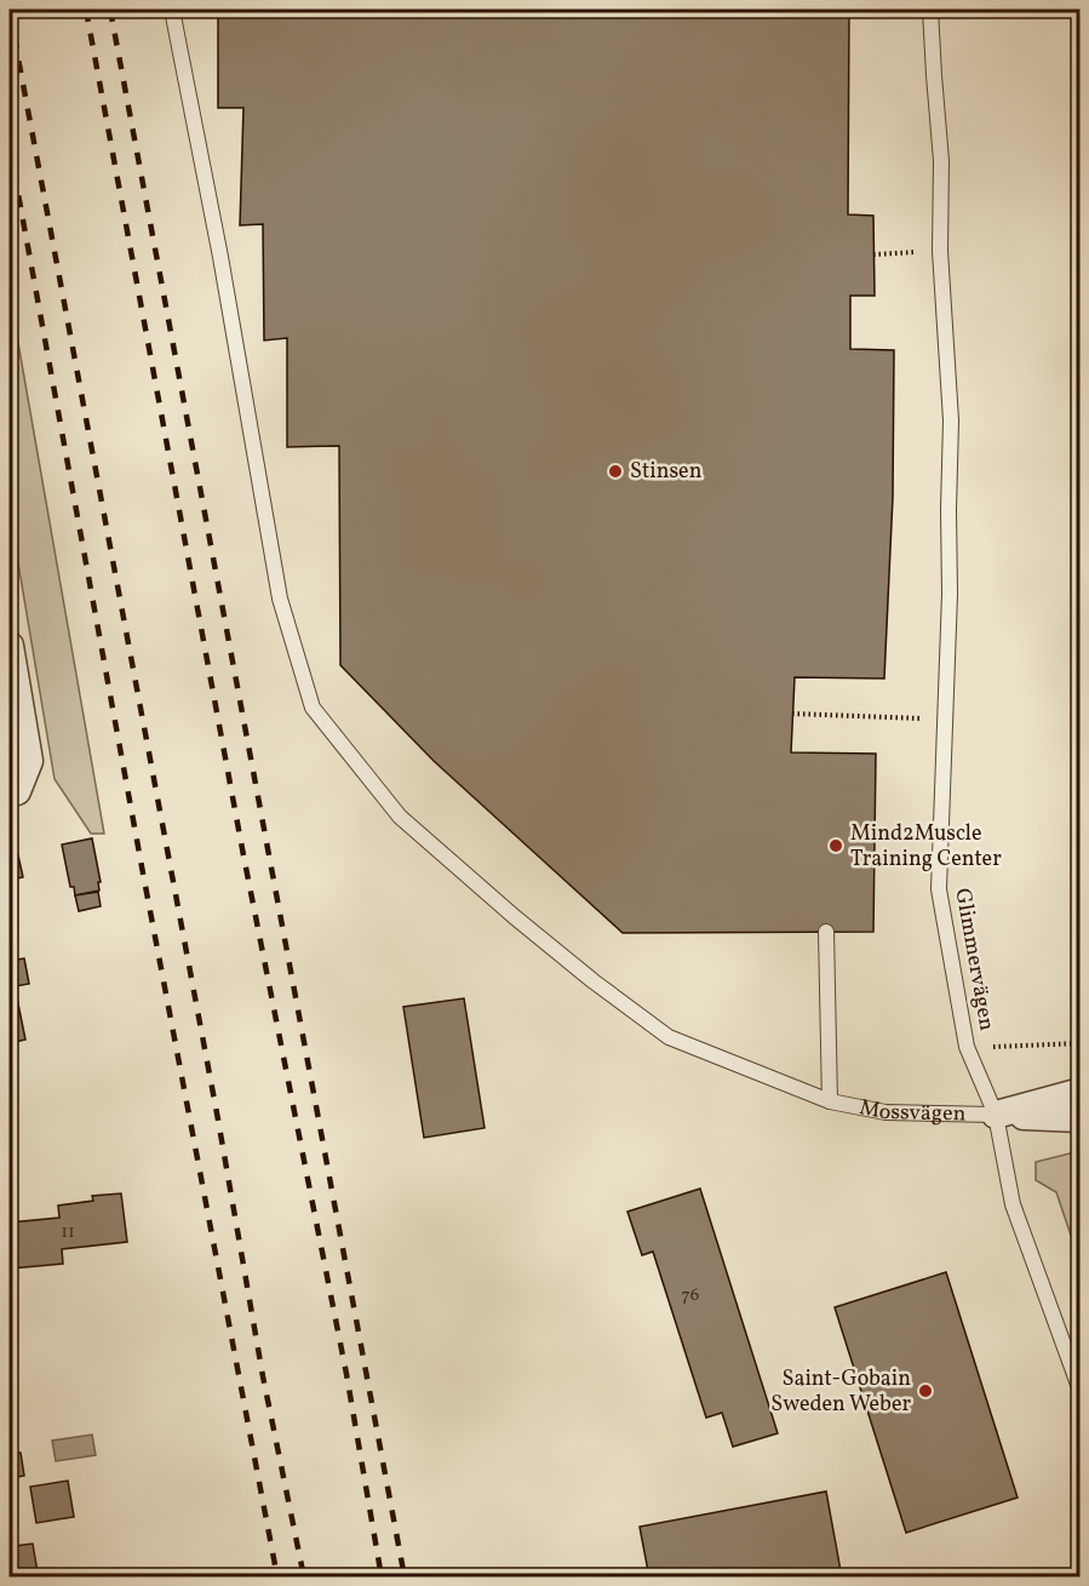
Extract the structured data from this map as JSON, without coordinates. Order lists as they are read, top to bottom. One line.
{"streets":{"street":["Mossvägen"],"lane":["Glimmervägen"]},"crossings":[["Glimmervägen","Mossvägen"]],"places":["Stinsen","Mind2Muscle Training Center","Saint-Gobain Sweden Weber"],"house_numbers":["11","76"]}
